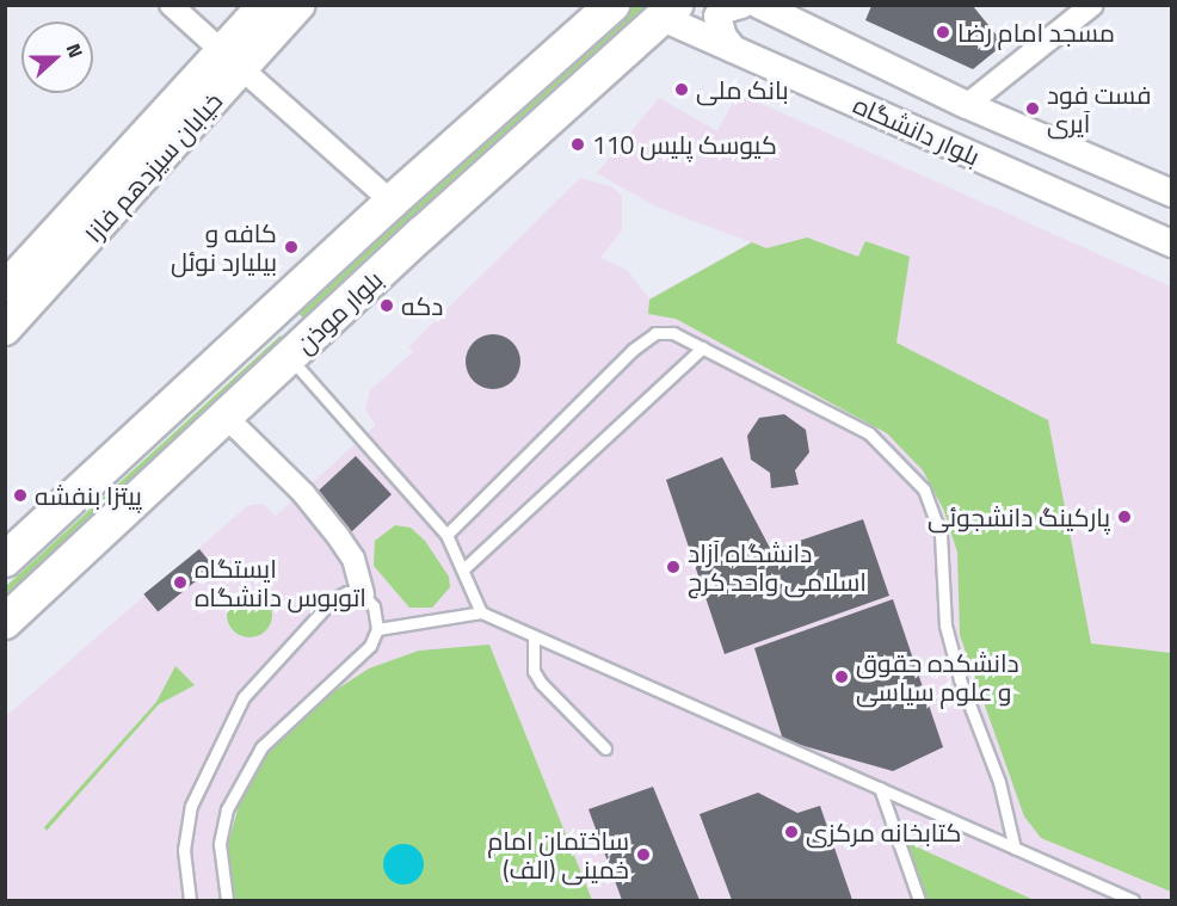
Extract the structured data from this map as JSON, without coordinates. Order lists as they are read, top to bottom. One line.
{"streets":{"main road":["خیابان سیزدهم فاز۱","بلوار موذن"],"street":["بلوار دانشگاه"]},"crossings":[["بلوار دانشگاه","بلوار موذن"]],"places":["مسجد امام رضا","بانک ملی","فست فود آیری","کیوسک پلیس 110","کافه و بیلیارد نوئل","دکه","پیتزا بنفشه","پارکینگ دانشجوئی","دانشگاه آزاد اسلامی واحد کرج","ایستگاه اتوبوس دانشگاه","دانشکده حقوق و علوم سیاسی","کتابخانه مرکزی","ساختمان امام خمینی (الف)"],"north":"right"}
